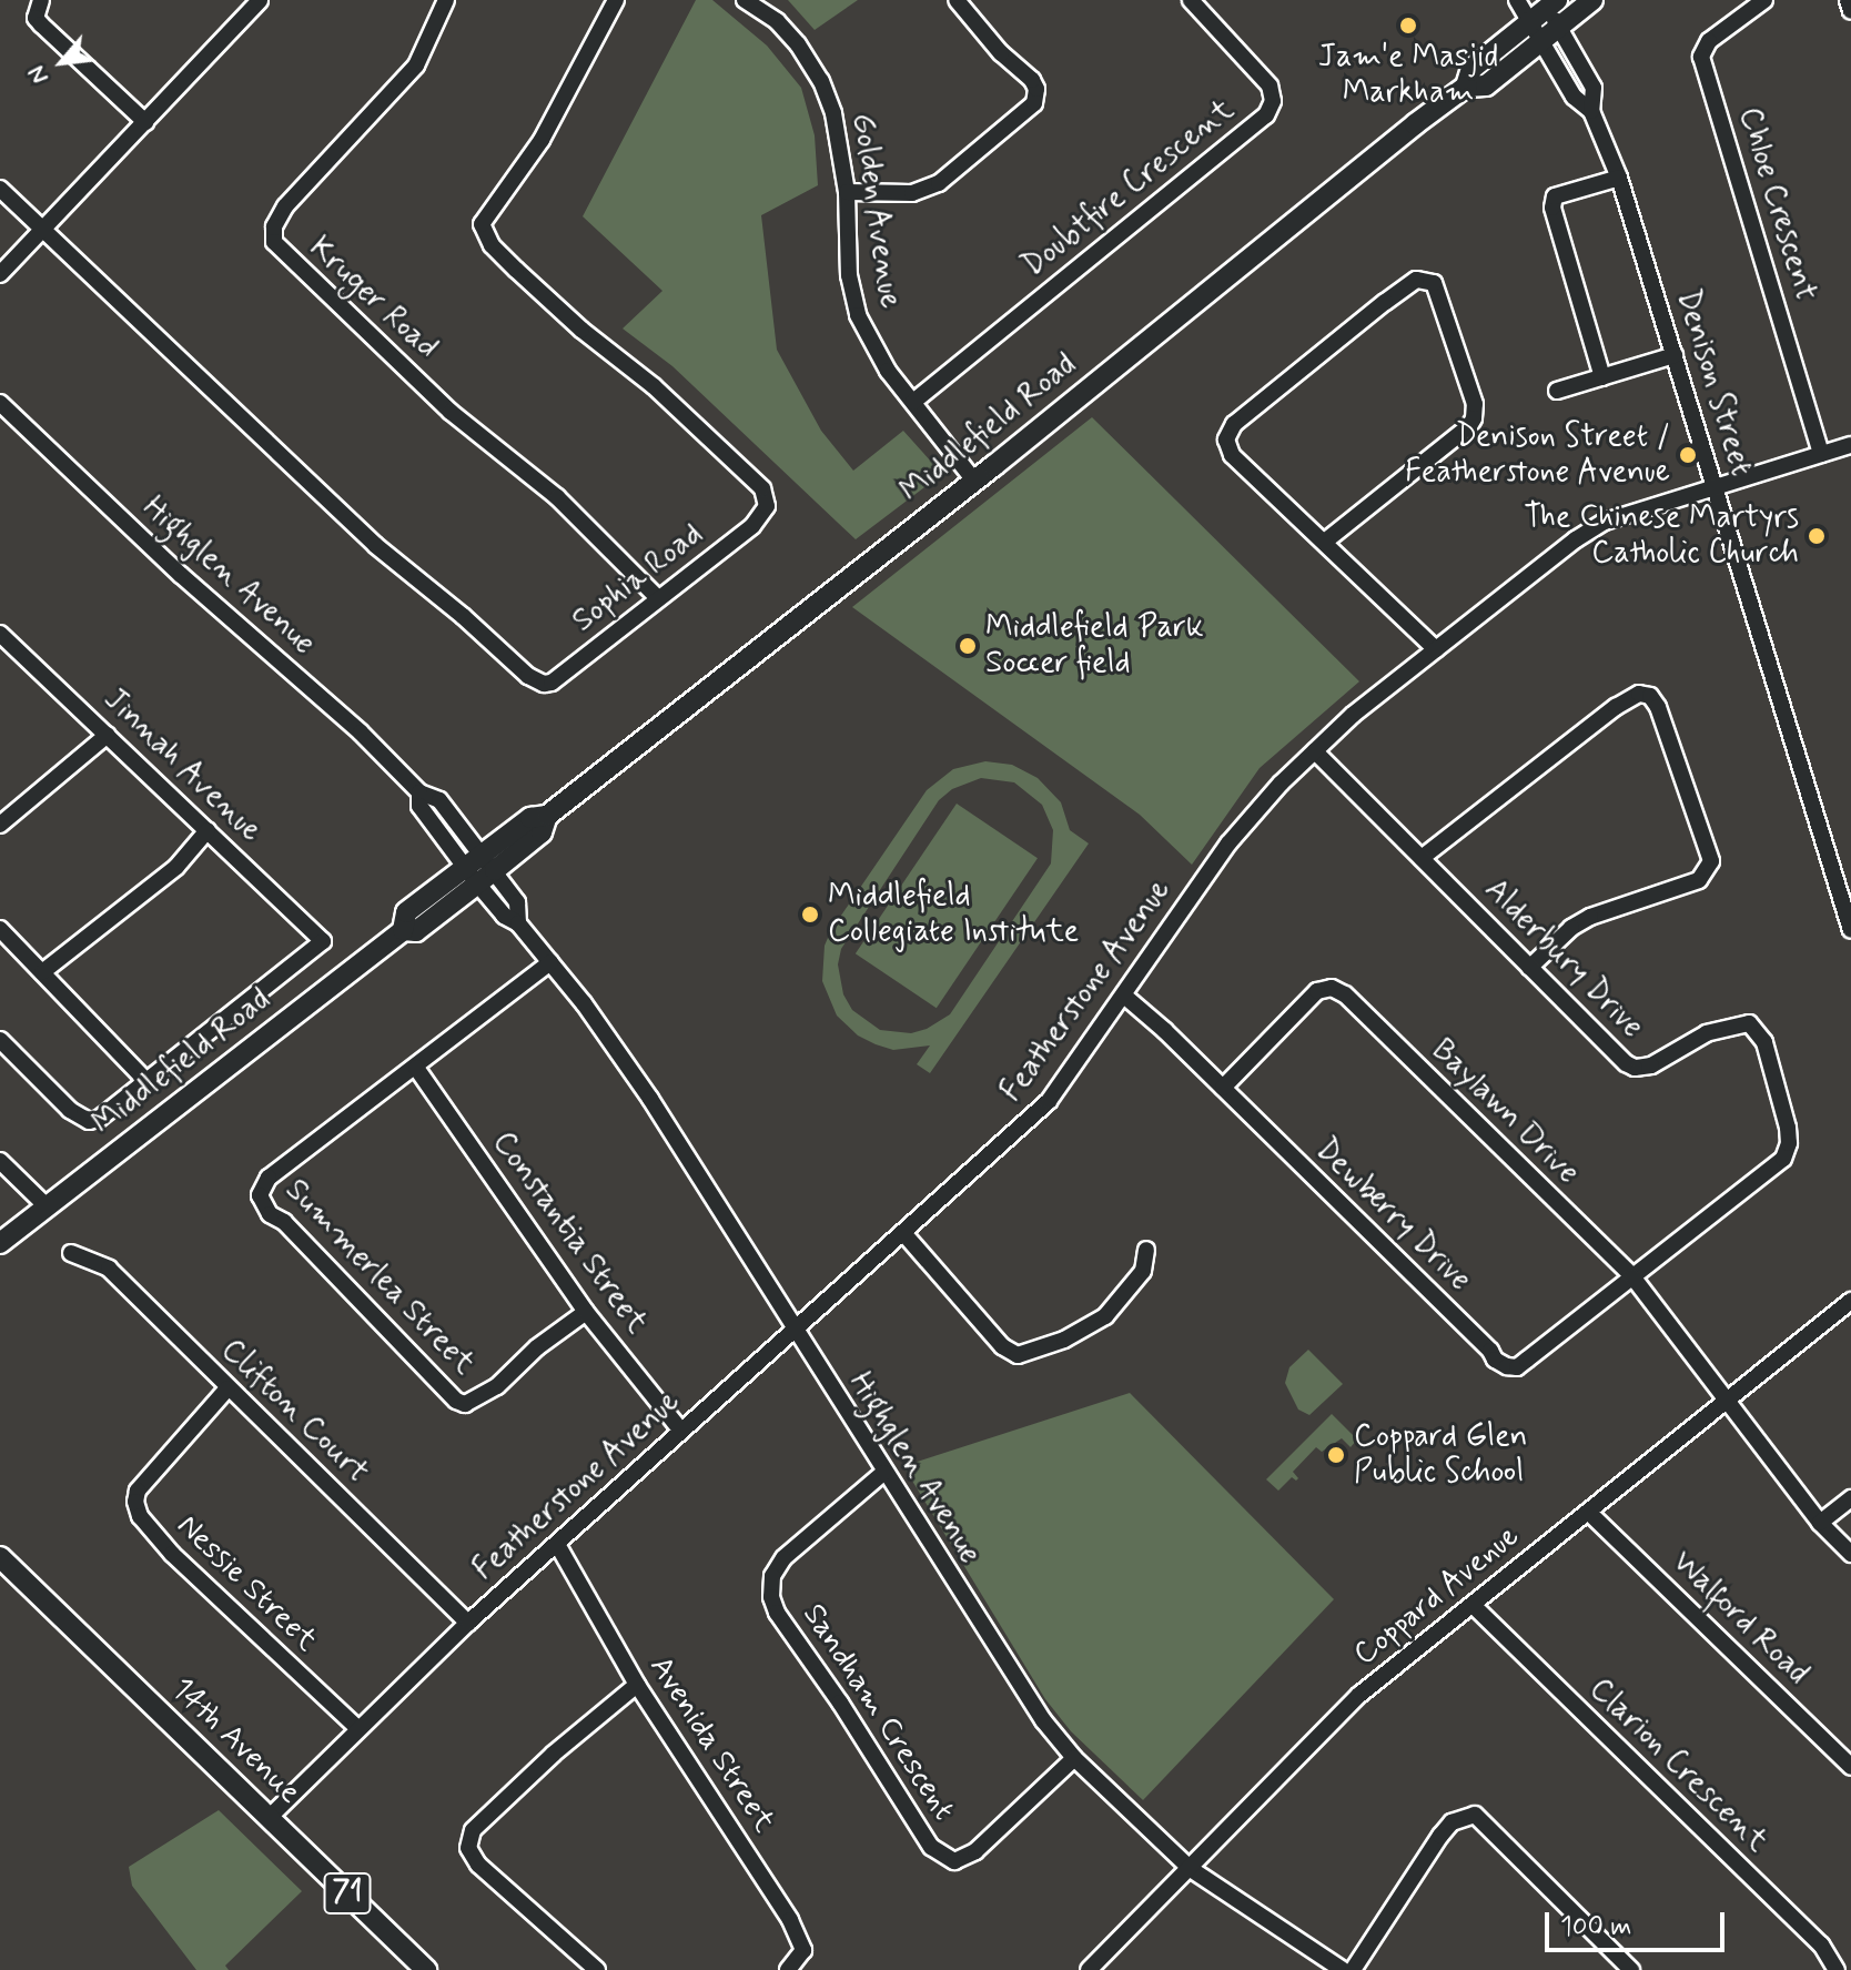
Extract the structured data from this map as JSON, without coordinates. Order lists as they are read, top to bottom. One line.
{"streets":{"main road":["Middlefield Road","14th Avenue","71"],"street":["Doubtfire Crescent","Chloe Crescent","Golden Avenue","Kruger Road","Denison Street","Highglen Avenue","Sophia Road","Jinnah Avenue","Alderbury Drive","Featherstone Avenue","Baylawn Drive","Dewberry Drive","Constantia Street","Summerlea Street","Clifton Court","Nessie Street","Coppard Avenue","Walford Road","Sandham Crescent","Avenida Street","Clarion Crescent"]},"crossings":[["Doubtfire Crescent","Golden Avenue"],["Chloe Crescent","Featherstone Avenue"],["Golden Avenue","Middlefield Road"],["Kruger Road","Sophia Road"],["Denison Street","Middlefield Road"],["Denison Street","Featherstone Avenue"],["Middlefield Road","Highglen Avenue"],["Highglen Avenue","Featherstone Avenue"],["Highglen Avenue","Summerlea Street"],["Highglen Avenue","Coppard Avenue"],["Highglen Avenue","Sandham Crescent"],["Alderbury Drive","Featherstone Avenue"],["Alderbury Drive","Baylawn Drive"],["Alderbury Drive","Dewberry Drive"],["Featherstone Avenue","Dewberry Drive"],["Featherstone Avenue","Constantia Street"],["Featherstone Avenue","Clifton Court"],["Featherstone Avenue","Nessie Street"],["Featherstone Avenue","14th Avenue"],["Featherstone Avenue","Avenida Street"],["Baylawn Drive","Dewberry Drive"],["Baylawn Drive","Coppard Avenue"],["Constantia Street","Summerlea Street"],["Clifton Court","Nessie Street"],["Coppard Avenue","Walford Road"],["Coppard Avenue","Clarion Crescent"]],"places":["Jam'e Masjid Markham","Denison Street / Featherstone Avenue","The Chinese Martyrs Catholic Church","Middlefield Park Soccer field","Middlefield Collegiate Institute","Coppard Glen Public School"],"scale_bar":"100 m","north":"bottom left"}
